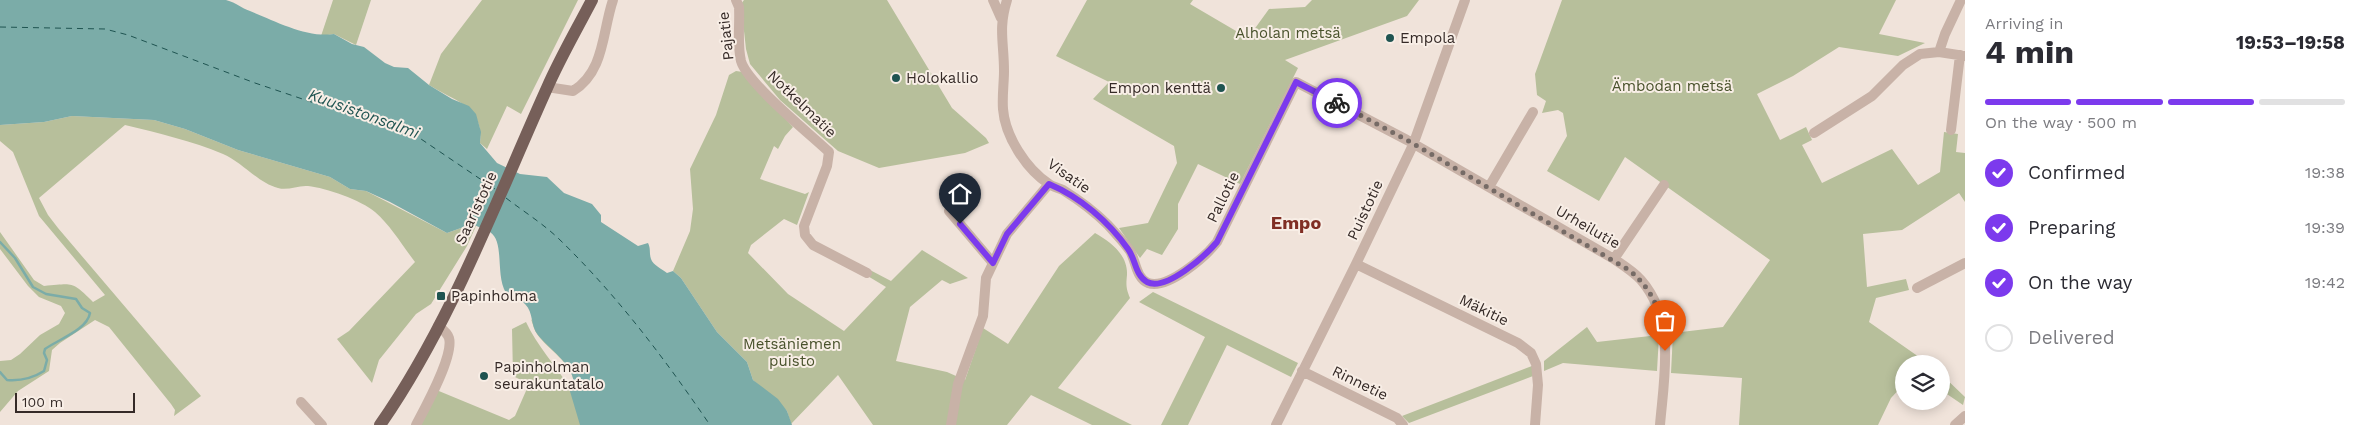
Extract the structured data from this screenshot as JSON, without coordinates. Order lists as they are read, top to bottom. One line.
{"streets":{"main road":["Saaristotie"],"street":["Pajatie","Notkelmatie","Visatie","Pallotie","Puistotie","Urheilutie","Mäkitie","Rinnetie"]},"crossings":[["Pajatie","Notkelmatie"],["Visatie","Pallotie"],["Pallotie","Urheilutie"],["Puistotie","Urheilutie"],["Puistotie","Mäkitie"],["Puistotie","Rinnetie"]],"districts":["Empo"],"water":["Kuusistonsalmi"],"parks":["Alholan metsä","Ämbodan metsä","Metsäniemen puisto"],"places":{"other":["Empola","Holokallio","Empon kenttä","Papinholman seurakuntatalo"],"transit":["Papinholma"]},"scale_bar":"100 m","page":{"heading":["4 min","Arriving in","19:53–19:58"],"bar":"On the way · 500 m","list":[["Confirmed","19:38"],["Preparing","19:39"],["On the way","19:42"],"Delivered"],"scale":"100 m"}}
